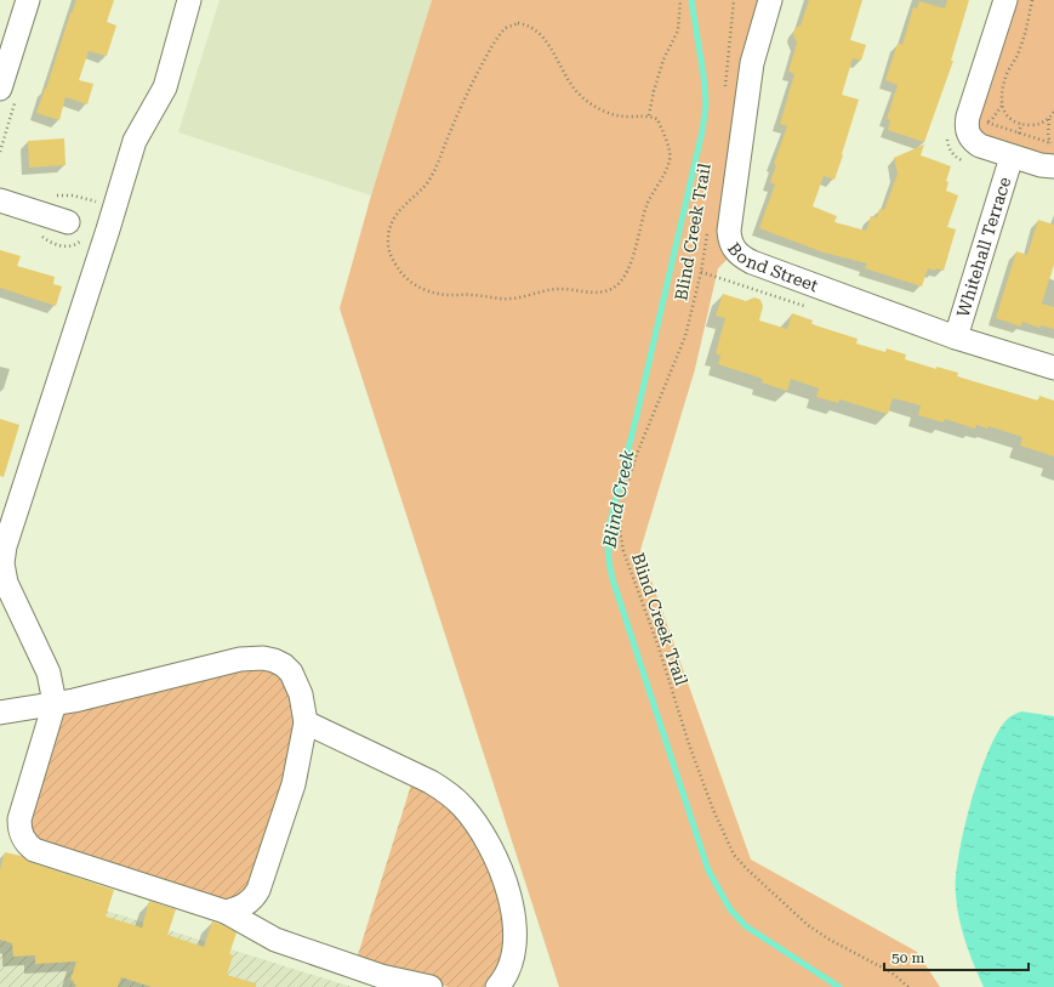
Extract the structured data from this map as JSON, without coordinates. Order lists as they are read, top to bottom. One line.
{"streets":{"street":["Whitehall Terrace","Bond Street"],"path":["Blind Creek Trail"]},"crossings":[["Whitehall Terrace","Bond Street"]],"water":["Blind Creek"],"scale_bar":"50 m"}
